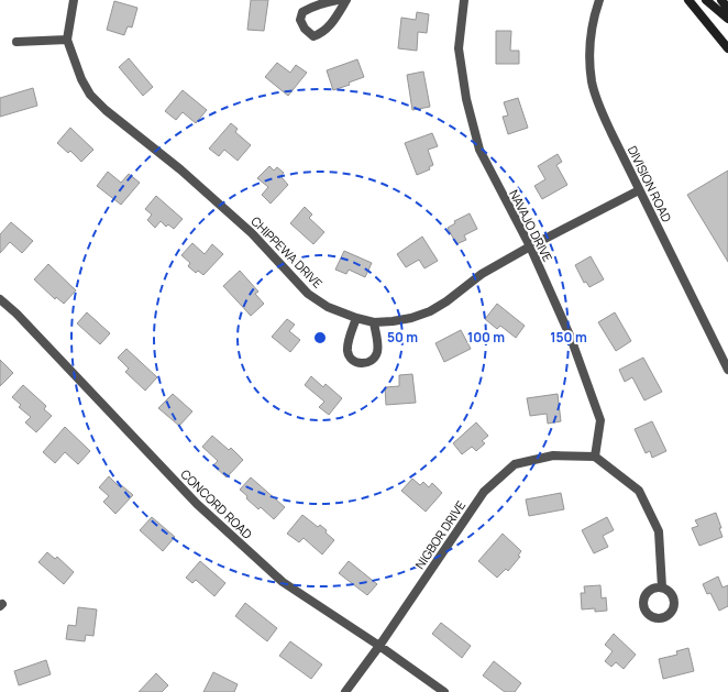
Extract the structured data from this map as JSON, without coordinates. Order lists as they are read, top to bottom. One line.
{"streets":{"street":["DIVISION ROAD","NAVAJO DRIVE","CHIPPEWA DRIVE","CONCORD ROAD","NIGBOR DRIVE"]},"crossings":[["DIVISION ROAD","CHIPPEWA DRIVE"],["NAVAJO DRIVE","CHIPPEWA DRIVE"],["NAVAJO DRIVE","NIGBOR DRIVE"],["CONCORD ROAD","NIGBOR DRIVE"]],"rings":["50 m","100 m","150 m"]}
